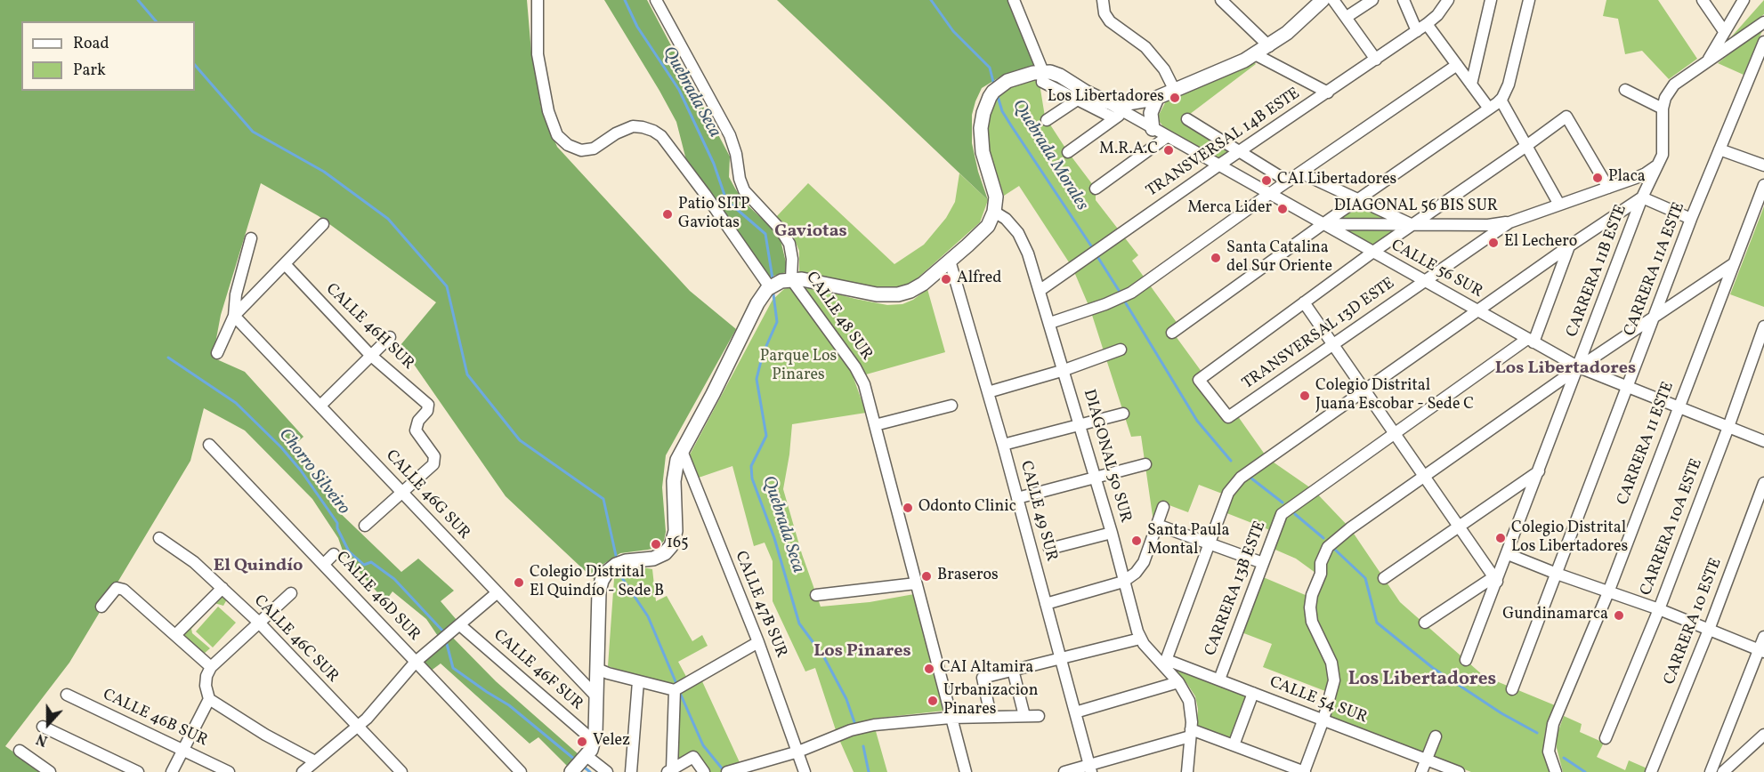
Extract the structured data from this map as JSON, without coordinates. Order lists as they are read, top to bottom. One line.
{"streets":{"street":["TRANSVERSAL 14B ESTE","DIAGONAL 56 BIS SUR","CALLE 56 SUR","CARRERA 11A ESTE","CARRERA 11B ESTE","CALLE 48 SUR","CALLE 46H SUR","TRANSVERSAL 13D ESTE","CARRERA 11 ESTE","DIAGONAL 50 SUR","CALLE 46G SUR","CALLE 49 SUR","CARRERA 10A ESTE","CARRERA 13B ESTE","CALLE 46D SUR","CALLE 47B SUR","CARRERA 10 ESTE","CALLE 46C SUR","CALLE 46F SUR","CALLE 54 SUR","CALLE 46B SUR"]},"crossings":[["TRANSVERSAL 14B ESTE","CALLE 56 SUR"],["TRANSVERSAL 14B ESTE","DIAGONAL 50 SUR"],["DIAGONAL 56 BIS SUR","CALLE 56 SUR"],["DIAGONAL 56 BIS SUR","TRANSVERSAL 13D ESTE"],["CALLE 56 SUR","CARRERA 11A ESTE"],["CALLE 56 SUR","CARRERA 11B ESTE"],["CALLE 56 SUR","TRANSVERSAL 13D ESTE"],["CALLE 56 SUR","CARRERA 11 ESTE"],["CALLE 56 SUR","CARRERA 10A ESTE"],["CARRERA 11B ESTE","TRANSVERSAL 13D ESTE"],["CALLE 46H SUR","CALLE 46G SUR"],["DIAGONAL 50 SUR","CALLE 54 SUR"],["CARRERA 13B ESTE","CALLE 54 SUR"]],"districts":["Gaviotas","Los Libertadores","El Quindío","Los Pinares","Los Libertadores"],"water":["Quebrada Seca","Quebrada Morales","Chorro Silveiro"],"parks":["Parque Los Pinares"],"places":["Los Libertadores","M.R.A.C","Placa","CAI Libertadores","Merca Lider","Patio SITP Gaviotas","El Lechero","Santa Catalina del Sur Oriente","Alfred","Colegio Distrital Juana Escobar - Sede C","Odonto Clinic","Colegio Distrital Los Libertadores","Santa Paula Montal","165","Braseros","Colegio Distrital El Quindío - Sede B","Gundinamarca","CAI Altamira","Urbanizacion Pinares","Velez"],"legend":["Road","Park"],"north":"bottom"}
